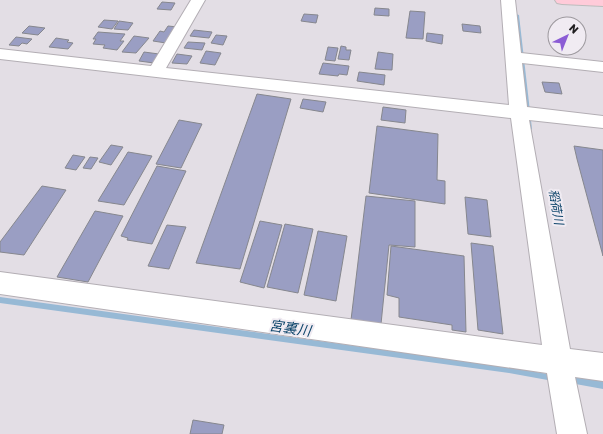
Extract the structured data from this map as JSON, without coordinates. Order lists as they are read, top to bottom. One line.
{"water":["稻荷川","宮裏川"],"north":"top right"}
